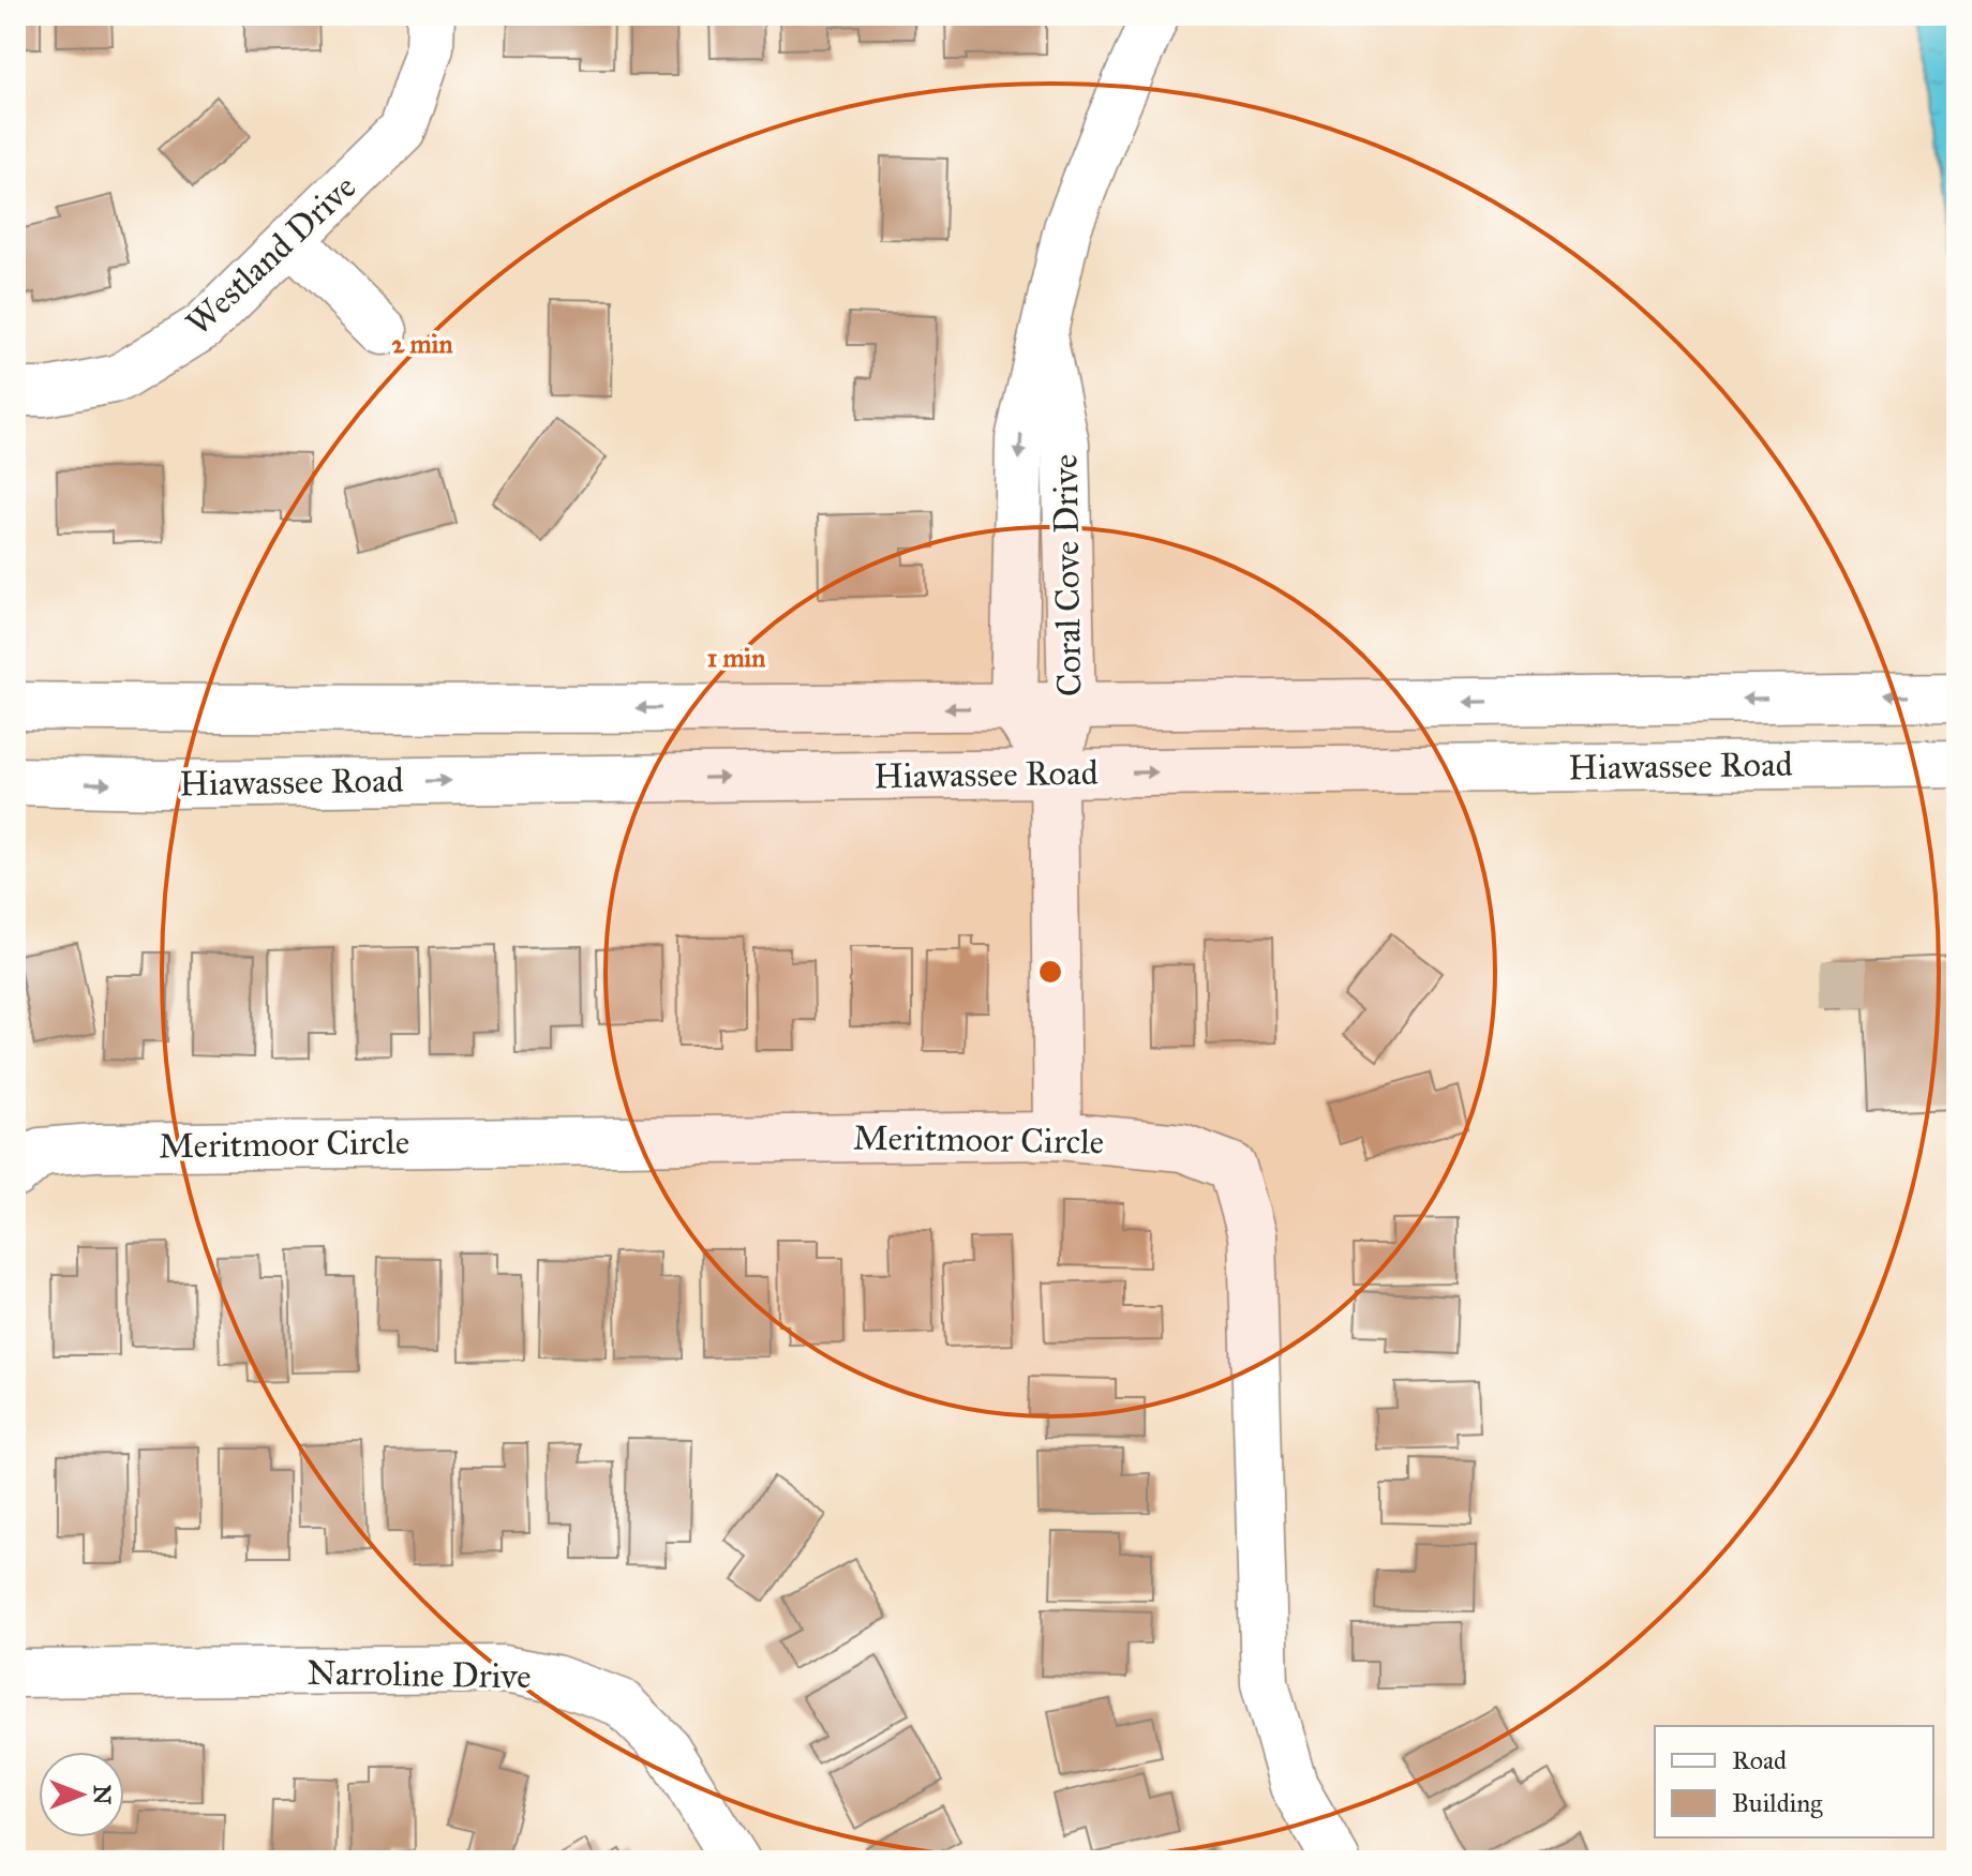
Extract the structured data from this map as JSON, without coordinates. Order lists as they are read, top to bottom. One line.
{"streets":{"street":["Westland Drive","Coral Cove Drive","Hiawassee Road","Meritmoor Circle","Narroline Drive"]},"crossings":[["Coral Cove Drive","Hiawassee Road"]],"legend":["Road","Building"],"north":"right","rings":["2 min","1 min"]}
